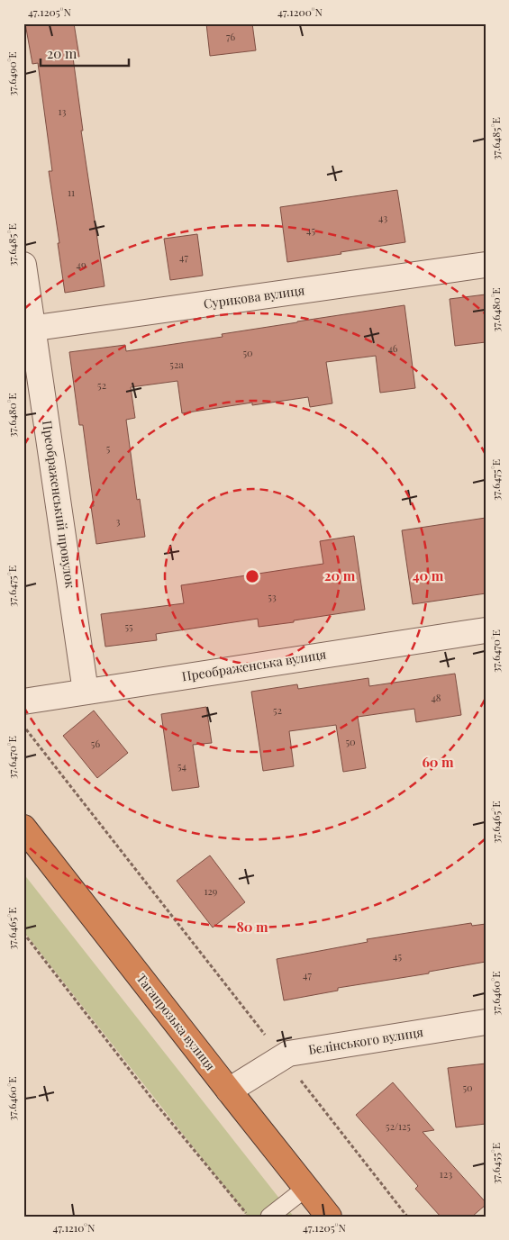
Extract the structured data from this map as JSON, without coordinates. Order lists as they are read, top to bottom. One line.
{"streets":{"highway":["Таганрозька вулиця"],"street":["Сурикова вулиця","Преображенський провулок","Преображенська вулиця","Бєлінського вулиця"]},"crossings":[["Сурикова вулиця","Преображенський провулок"],["Преображенський провулок","Преображенська вулиця"],["Таганрозька вулиця","Бєлінського вулиця"]],"house_numbers":["76","13","11","43","45","47","49","46","50","52а","52","5","3","53","55","48","52","50","56","54","129","45","47","50","52/125","123"],"scale_bar":"20 m","coordinates":["47.1205°N","47.1200°N","37.6490°E","37.6485°E","37.6480°E","37.6475°E","37.6470°E","37.6465°E","37.6460°E","37.6455°E","47.1210°N"],"rings":["20 m","40 m","60 m","80 m"]}
